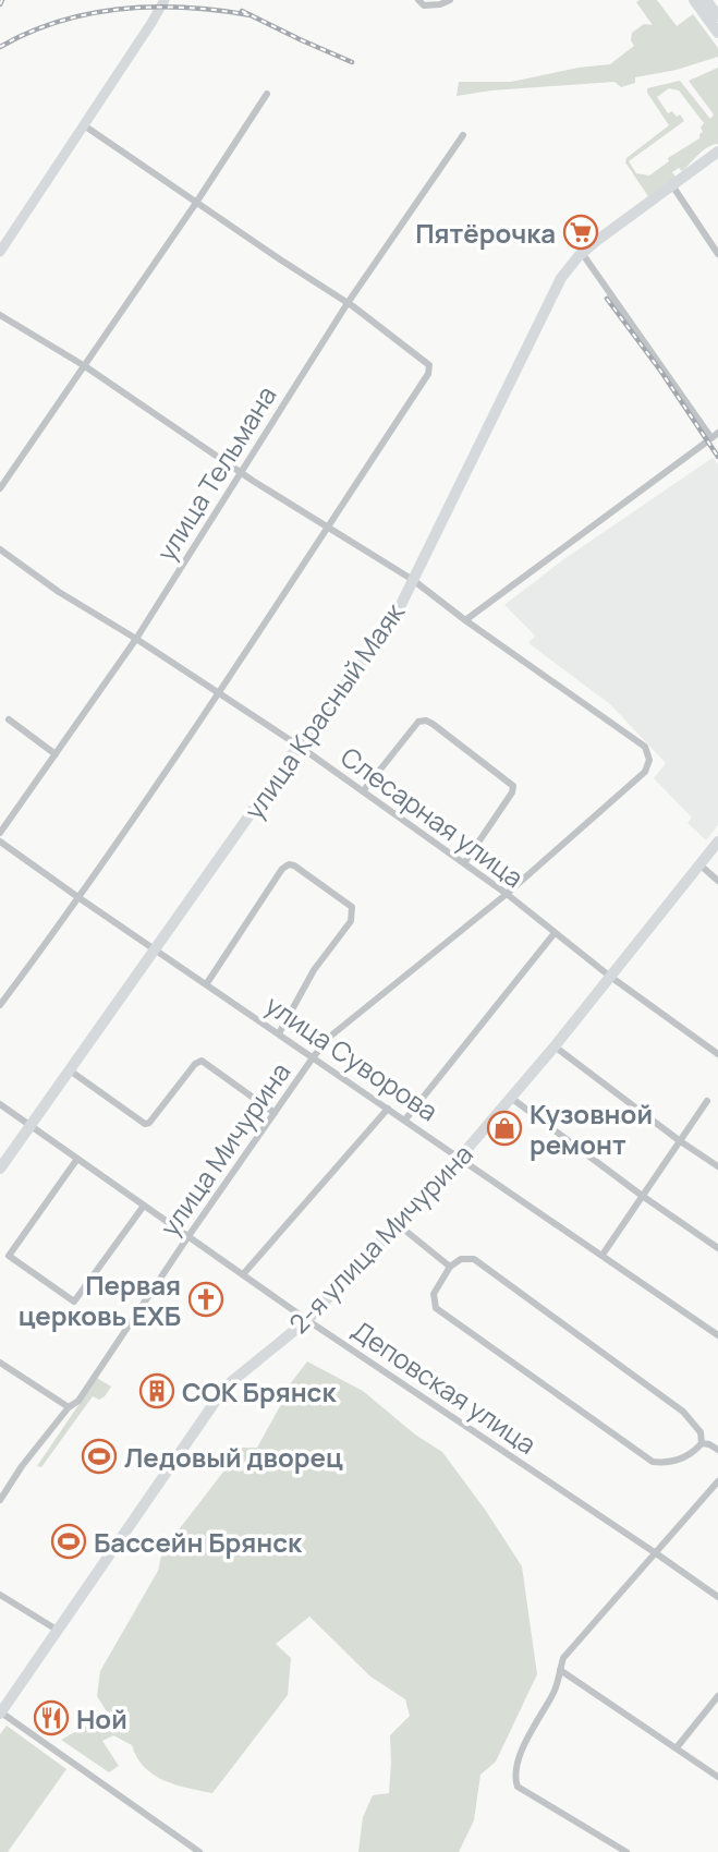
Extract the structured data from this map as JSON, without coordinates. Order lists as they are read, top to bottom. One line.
{"streets":{"main road":["улица Красный Маяк","2-я улица Мичурина"],"street":["улица Тельмана","Слесарная улица","улица Суворова","улица Мичурина","Деповская улица"]},"crossings":[["улица Тельмана","Слесарная улица"],["улица Красный Маяк","Слесарная улица"],["улица Красный Маяк","улица Суворова"],["улица Красный Маяк","Деповская улица"],["Слесарная улица","улица Мичурина"],["Слесарная улица","2-я улица Мичурина"],["улица Суворова","улица Мичурина"],["улица Суворова","2-я улица Мичурина"],["улица Мичурина","Деповская улица"],["2-я улица Мичурина","Деповская улица"]],"places":{"supermarket":["Пятёрочка"],"shop":["Кузовной ремонт"],"church":["Первая церковь ЕХБ"],"building":["СОК Брянск"],"sports":["Ледовый дворец","Бассейн Брянск"],"restaurant":["Ной"]}}
